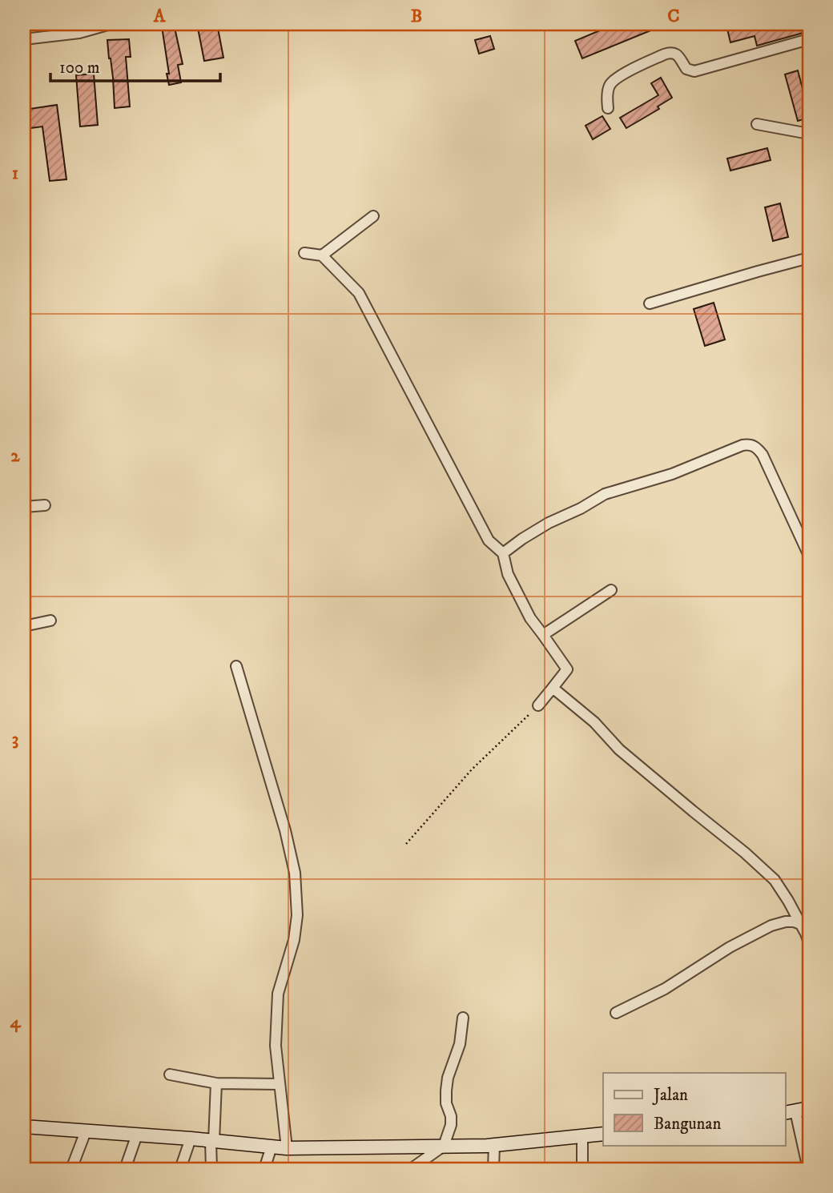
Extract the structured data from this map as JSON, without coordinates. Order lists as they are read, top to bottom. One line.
{"legend":["Jalan","Bangunan"],"scale_bar":"100 m","grid":{"columns":["A","B","C"],"rows":["1","2","3","4"]}}
